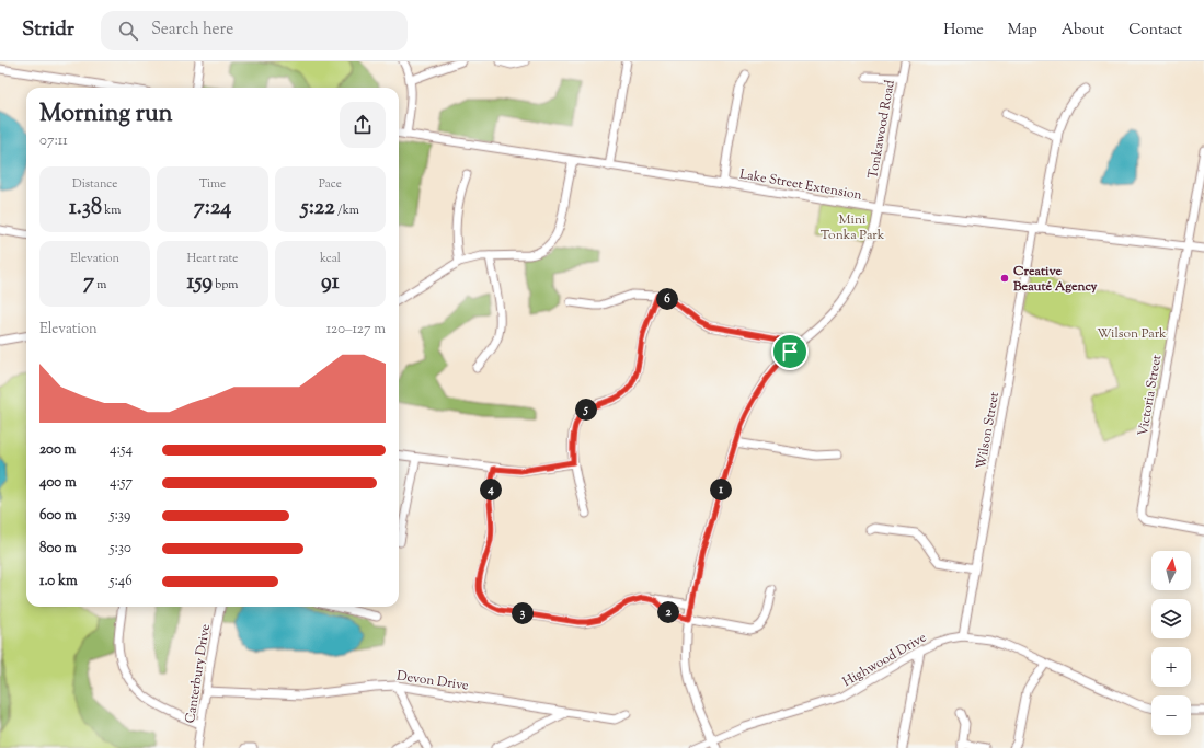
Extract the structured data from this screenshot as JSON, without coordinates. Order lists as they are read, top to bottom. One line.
{"streets":{"street":["Tonkawood Road","Lake Street Extension","Victoria Street","Wilson Street","Highwood Drive","Canterbury Drive","Devon Drive"]},"crossings":[["Tonkawood Road","Lake Street Extension"],["Tonkawood Road","Highwood Drive"],["Lake Street Extension","Victoria Street"],["Lake Street Extension","Wilson Street"],["Wilson Street","Highwood Drive"],["Canterbury Drive","Devon Drive"]],"parks":["Mini Tonka Park","Wilson Park"],"places":["Creative Beauté Agency"],"north":"top","page":{"header":"Stridr","search":"Search here","nav":["Home","Map","About","Contact"],"heading":["Morning run","07:11"],"stats":[["Distance","1.38 km"],["Time","7:24"],["Pace","5:22 /km"],["Elevation","7 m"],["Heart rate","159 bpm"],["kcal","91"]],"pins":["6","5","1","4","2","3"],"chart":["Elevation","120–127 m"],"list":[{"name":"200 m","note":"4:54"},{"name":"400 m","note":"4:57"},{"name":"600 m","note":"5:39"},{"name":"800 m","note":"5:30"},{"name":"1.0 km","note":"5:46"}],"map_buttons":["+","−"]}}
